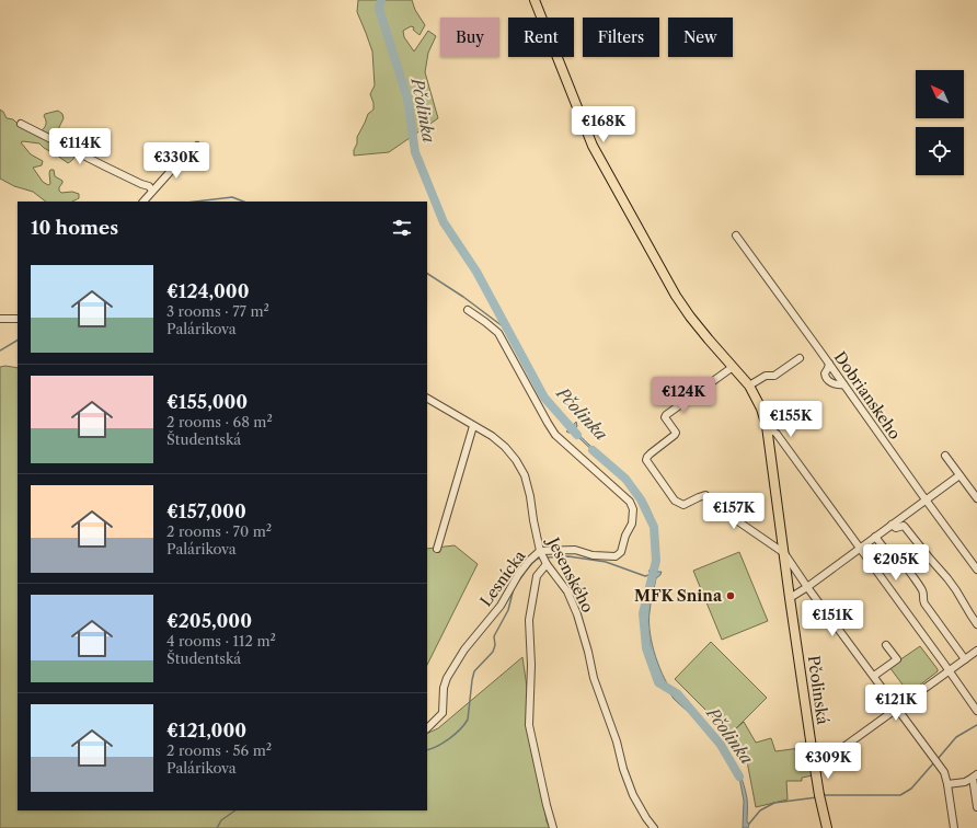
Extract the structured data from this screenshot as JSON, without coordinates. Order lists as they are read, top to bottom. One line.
{"streets":{"main road":["Pčolinská"],"street":["Dobrianskeho","Jesenského","Lesnícka"]},"crossings":[["Jesenského","Lesnícka"]],"water":["Pčolinka"],"places":["MFK Snina"],"north":"top left","page":{"chip":["Buy","Rent","Filters","New"],"price":["€168K","€114K","€330K","€124K","€155K","€157K","€205K","€151K","€121K","€309K"],"heading":"10 homes","list":[{"name":"€124,000","note":"3 rooms · 77 m² · Palárikova"},{"name":"€155,000","note":"2 rooms · 68 m² · Študentská"},{"name":"€157,000","note":"2 rooms · 70 m² · Palárikova"},{"name":"€205,000","note":"4 rooms · 112 m² · Študentská"},{"name":"€121,000","note":"2 rooms · 56 m² · Palárikova"}]}}
